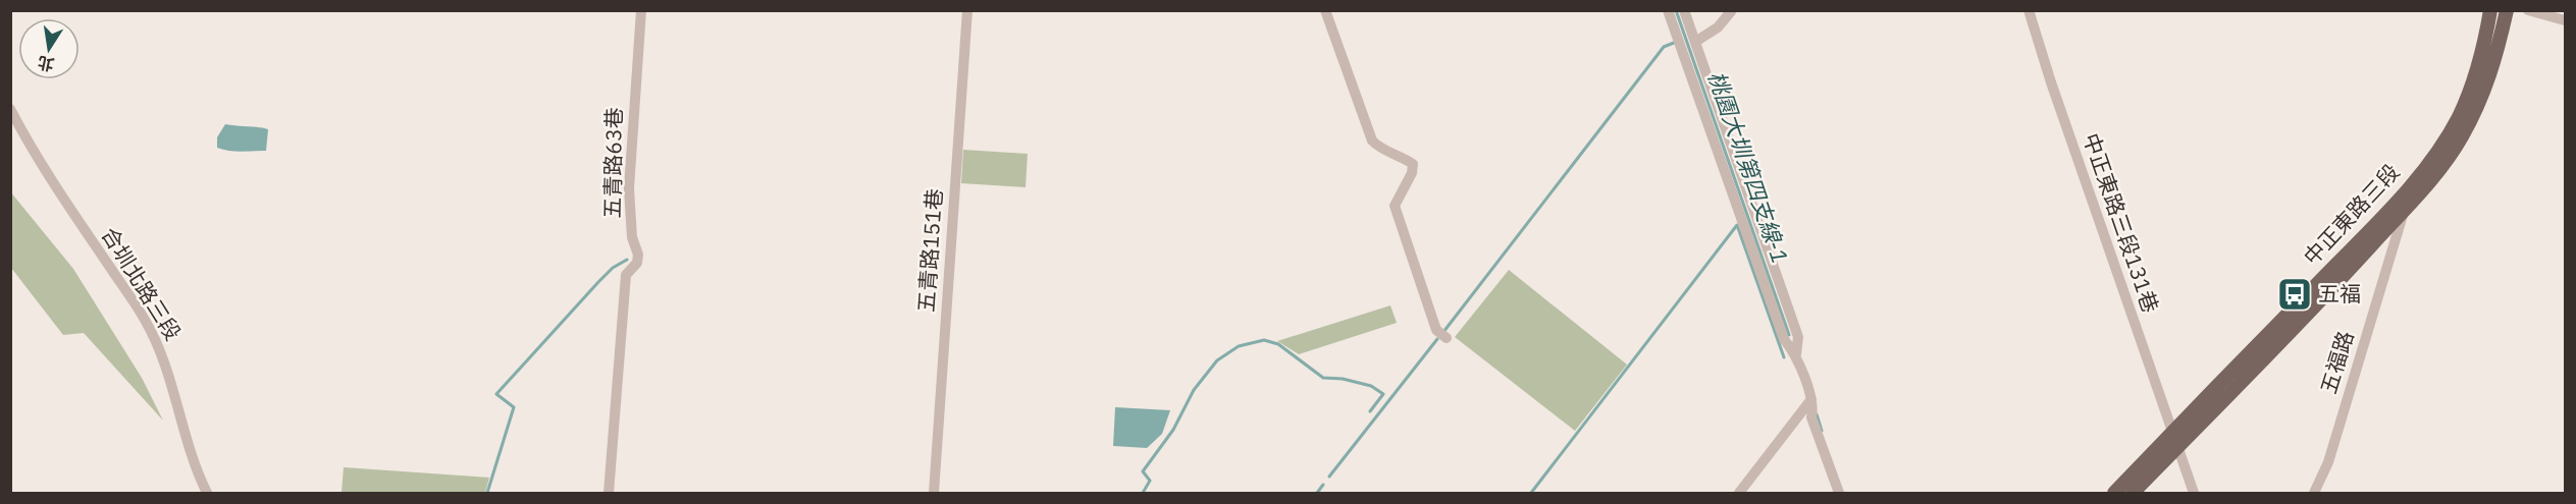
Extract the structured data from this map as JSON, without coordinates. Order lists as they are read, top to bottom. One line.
{"streets":{"main road":["中正東路三段"],"street":["五青路63巷","中正東路三段131巷","五青路151巷","合圳北路三段","五福路"]},"crossings":[["中正東路三段","中正東路三段131巷"],["中正東路三段","五福路"]],"water":["桃園大圳第四支線-1"],"places":{"bus stop":["五福"]},"north":"bottom"}
